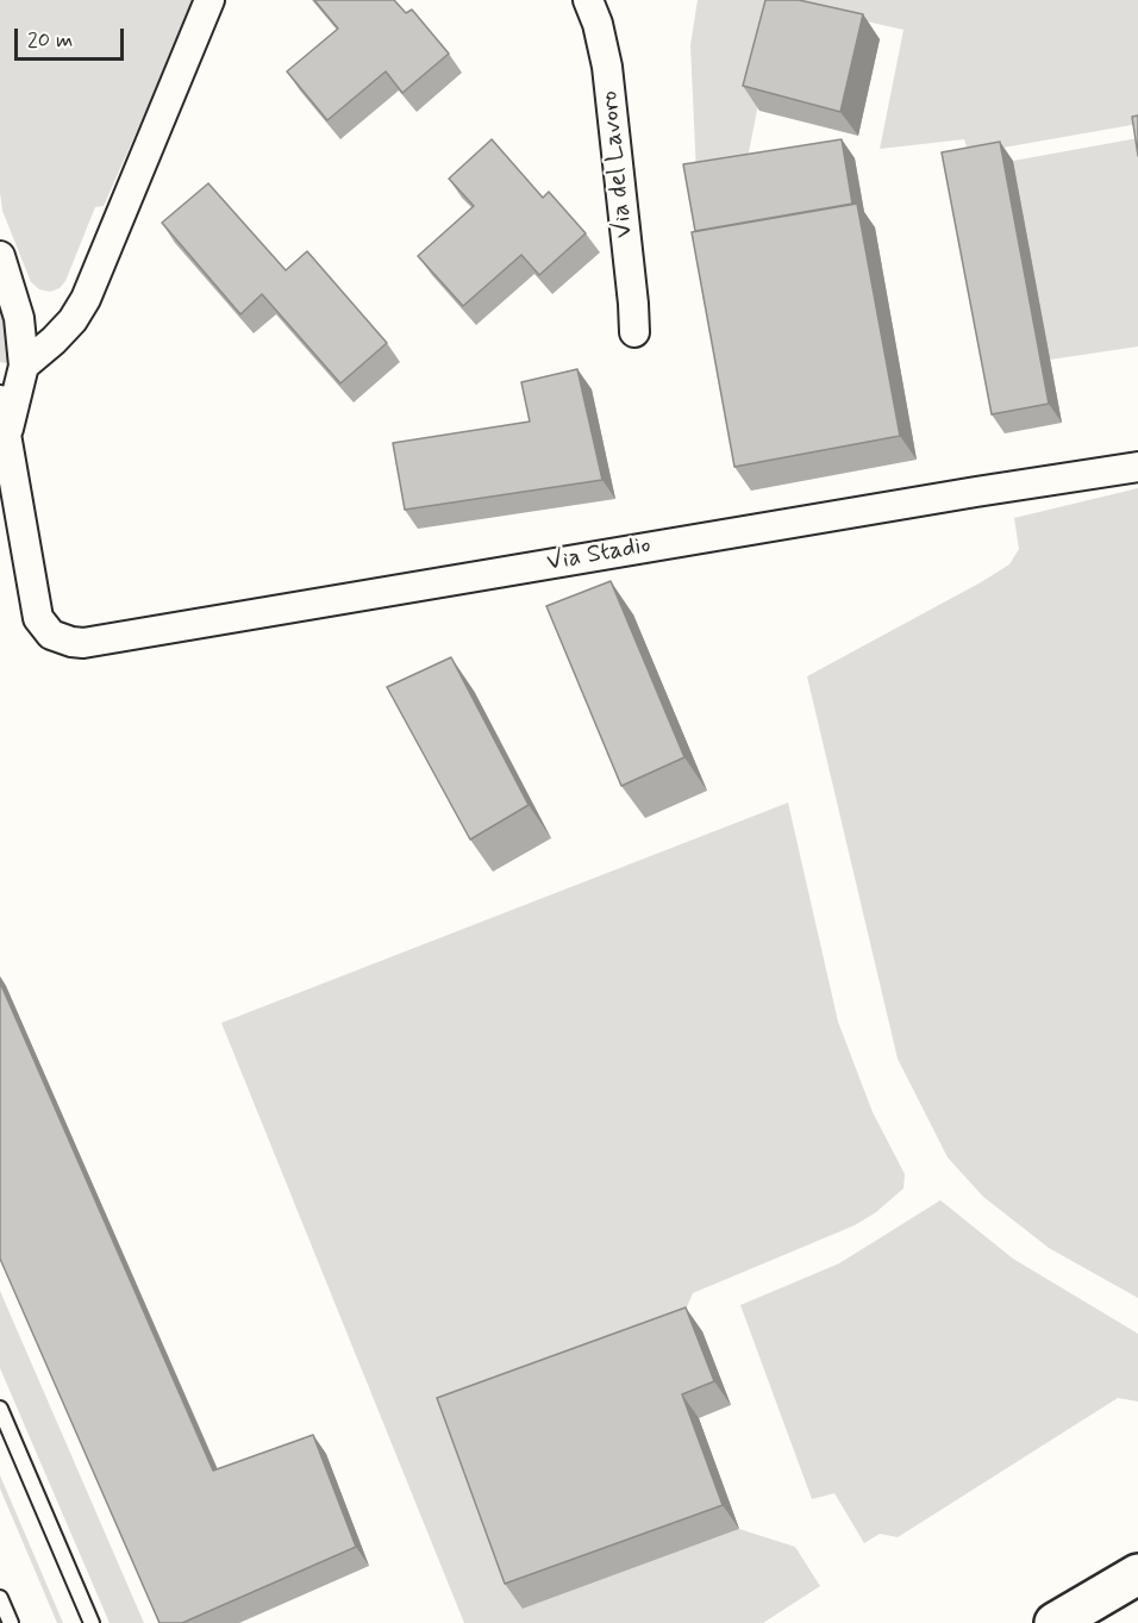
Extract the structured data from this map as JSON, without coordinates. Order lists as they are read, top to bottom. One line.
{"streets":{"street":["Via del Lavoro","Via Stadio"]},"scale_bar":"20 m"}
